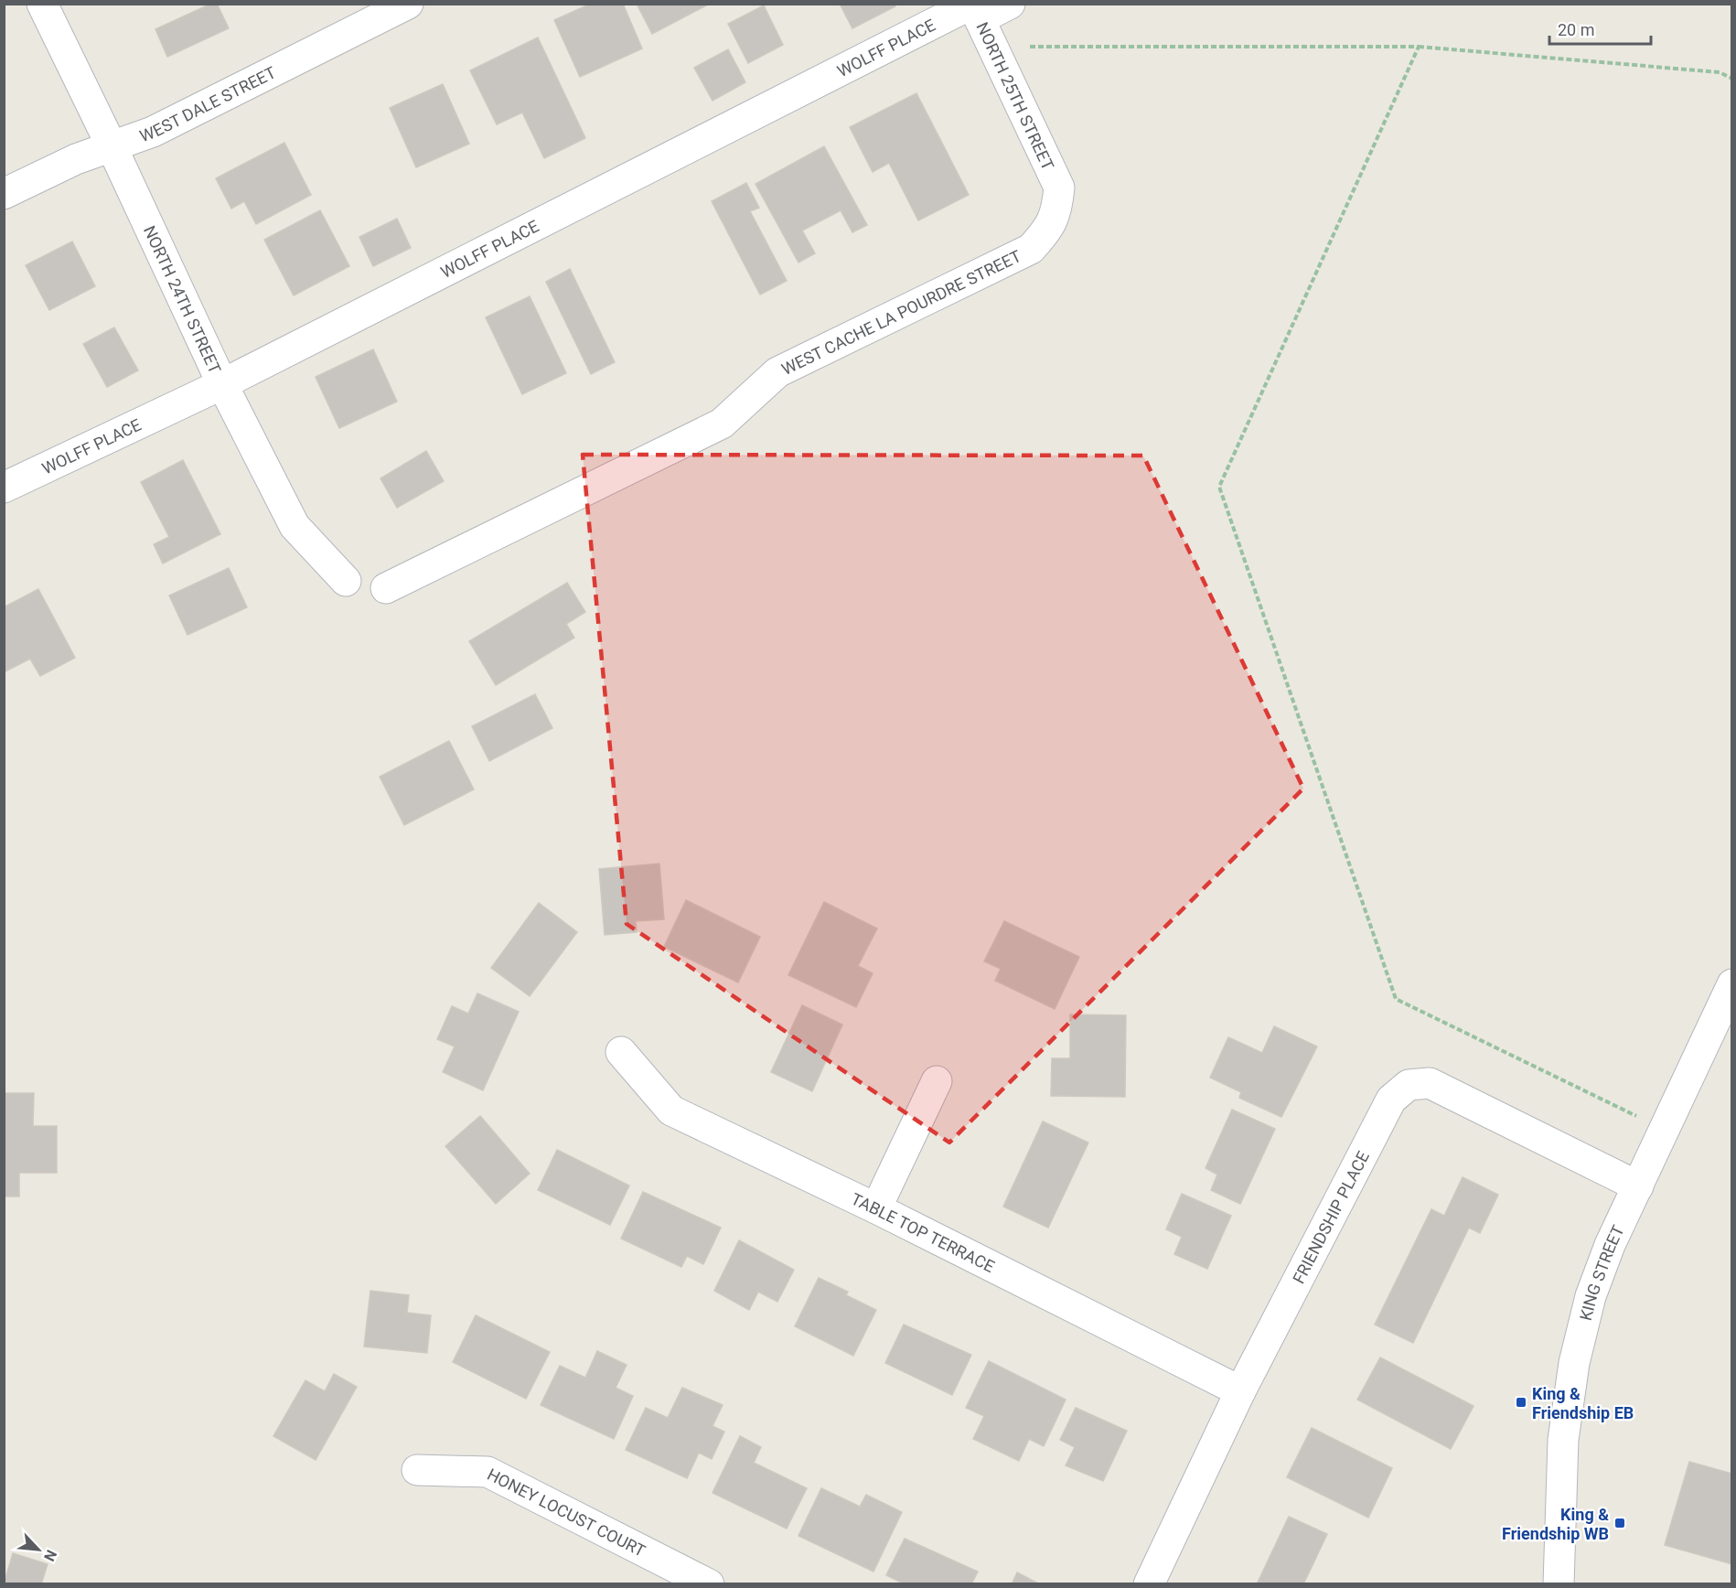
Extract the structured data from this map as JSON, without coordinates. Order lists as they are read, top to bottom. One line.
{"streets":{"street":["WOLFF PLACE","NORTH 25TH STREET","WEST DALE STREET","NORTH 24TH STREET","WEST CACHE LA POURDRE STREET","FRIENDSHIP PLACE","TABLE TOP TERRACE","KING STREET","HONEY LOCUST COURT"]},"crossings":[["WOLFF PLACE","NORTH 25TH STREET"],["WOLFF PLACE","NORTH 24TH STREET"],["NORTH 25TH STREET","WEST CACHE LA POURDRE STREET"],["WEST DALE STREET","NORTH 24TH STREET"],["FRIENDSHIP PLACE","TABLE TOP TERRACE"],["FRIENDSHIP PLACE","KING STREET"]],"places":{"transit":["King & Friendship EB","King & Friendship WB"]},"scale_bar":"20 m","north":"bottom right"}
